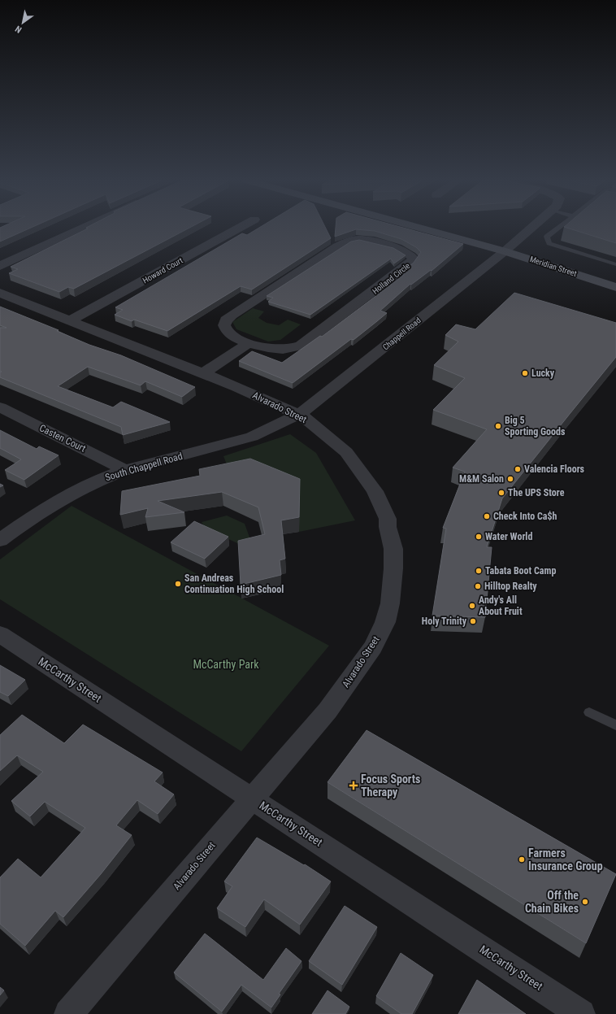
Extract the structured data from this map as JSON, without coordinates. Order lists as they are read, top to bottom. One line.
{"streets":{"street":["Meridian Street","Howard Court","Holland Circle","Chappell Road","Alvarado Street","Casten Court","South Chappell Road","McCarthy Street"]},"crossings":[["Meridian Street","Chappell Road"],["Howard Court","Alvarado Street"],["Chappell Road","Alvarado Street"],["Chappell Road","South Chappell Road"],["Alvarado Street","South Chappell Road"],["Alvarado Street","McCarthy Street"],["Casten Court","South Chappell Road"]],"parks":["McCarthy Park"],"places":{"other":["Lucky","Big 5 Sporting Goods","Valencia Floors","M&M Salon","The UPS Store","Check Into Ca$h","Water World","Tabata Boot Camp","San Andreas Continuation High School","Hilltop Realty","Andy's All About Fruit","Holy Trinity","Farmers Insurance Group","Off the Chain Bikes"],"health":["Focus Sports Therapy"]},"north":"bottom left"}
